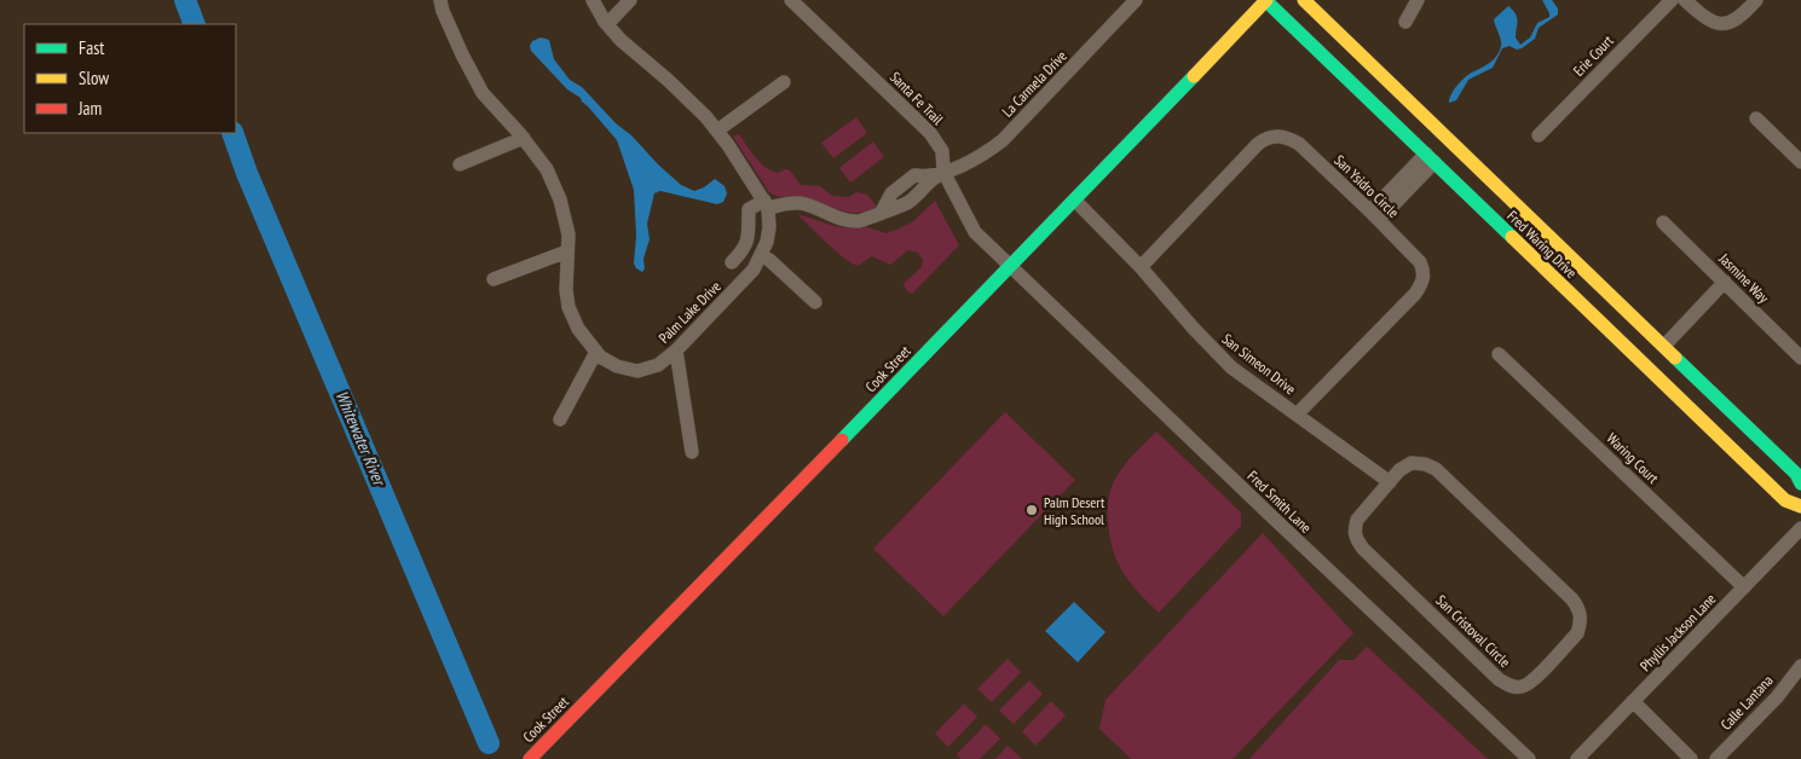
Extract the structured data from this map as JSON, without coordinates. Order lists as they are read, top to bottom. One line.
{"streets":{"main road":["Fred Waring Drive","Cook Street"],"street":["Erie Court","La Carmela Drive","Santa Fe Trail","San Ysidro Circle","Jasmine Way","Palm Lake Drive","San Simeon Drive","Waring Court","Fred Smith Lane","San Cristoval Circle","Phyllis Jackson Lane","Calle Lantana"]},"crossings":[["La Carmela Drive","Santa Fe Trail"],["La Carmela Drive","Palm Lake Drive"],["Santa Fe Trail","Cook Street"],["Santa Fe Trail","Fred Smith Lane"],["San Ysidro Circle","San Simeon Drive"],["Fred Waring Drive","Cook Street"],["San Simeon Drive","Cook Street"],["San Simeon Drive","San Cristoval Circle"],["Cook Street","Fred Smith Lane"],["Waring Court","Phyllis Jackson Lane"]],"water":["Whitewater River"],"places":["Palm Desert High School"],"legend":["Fast","Slow","Jam"]}
